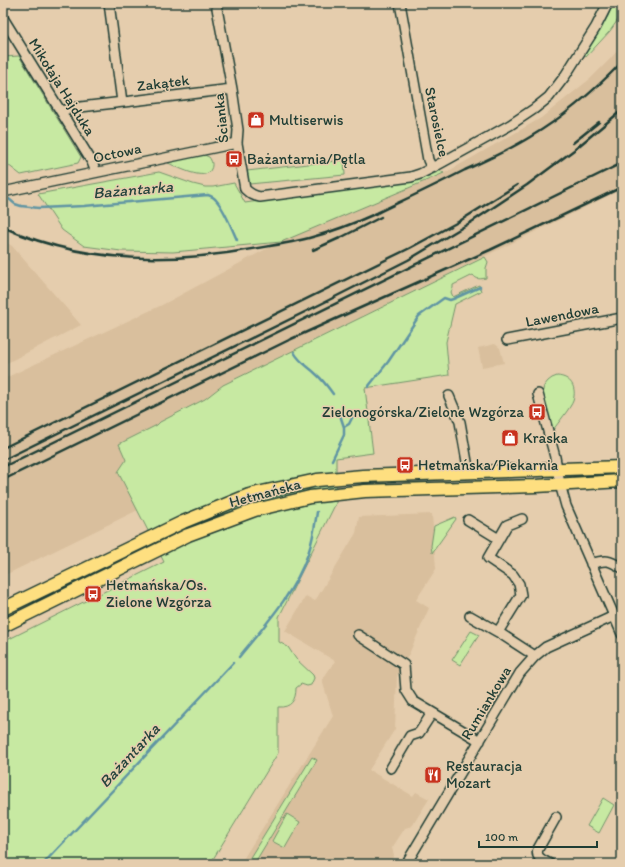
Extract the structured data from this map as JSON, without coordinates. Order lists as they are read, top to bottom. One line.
{"streets":{"main road":["Hetmańska"],"street":["Zakątek","Mikołaja Hajduka","Ścianka","Starosielce","Octowa","Lawendowa","Rumiankowa"]},"crossings":[["Zakątek","Mikołaja Hajduka"],["Zakątek","Ścianka"],["Mikołaja Hajduka","Octowa"],["Ścianka","Starosielce"],["Ścianka","Octowa"]],"water":["Bażantarka"],"places":{"shop":["Multiserwis","Kraska"],"bus stop":["Bażantarnia/Pętla","Zielonogórska/Zielone Wzgórza","Hetmańska/Piekarnia","Hetmańska/Os. Zielone Wzgórza"],"restaurant":["Restauracja Mozart"]},"scale_bar":"100 m"}
